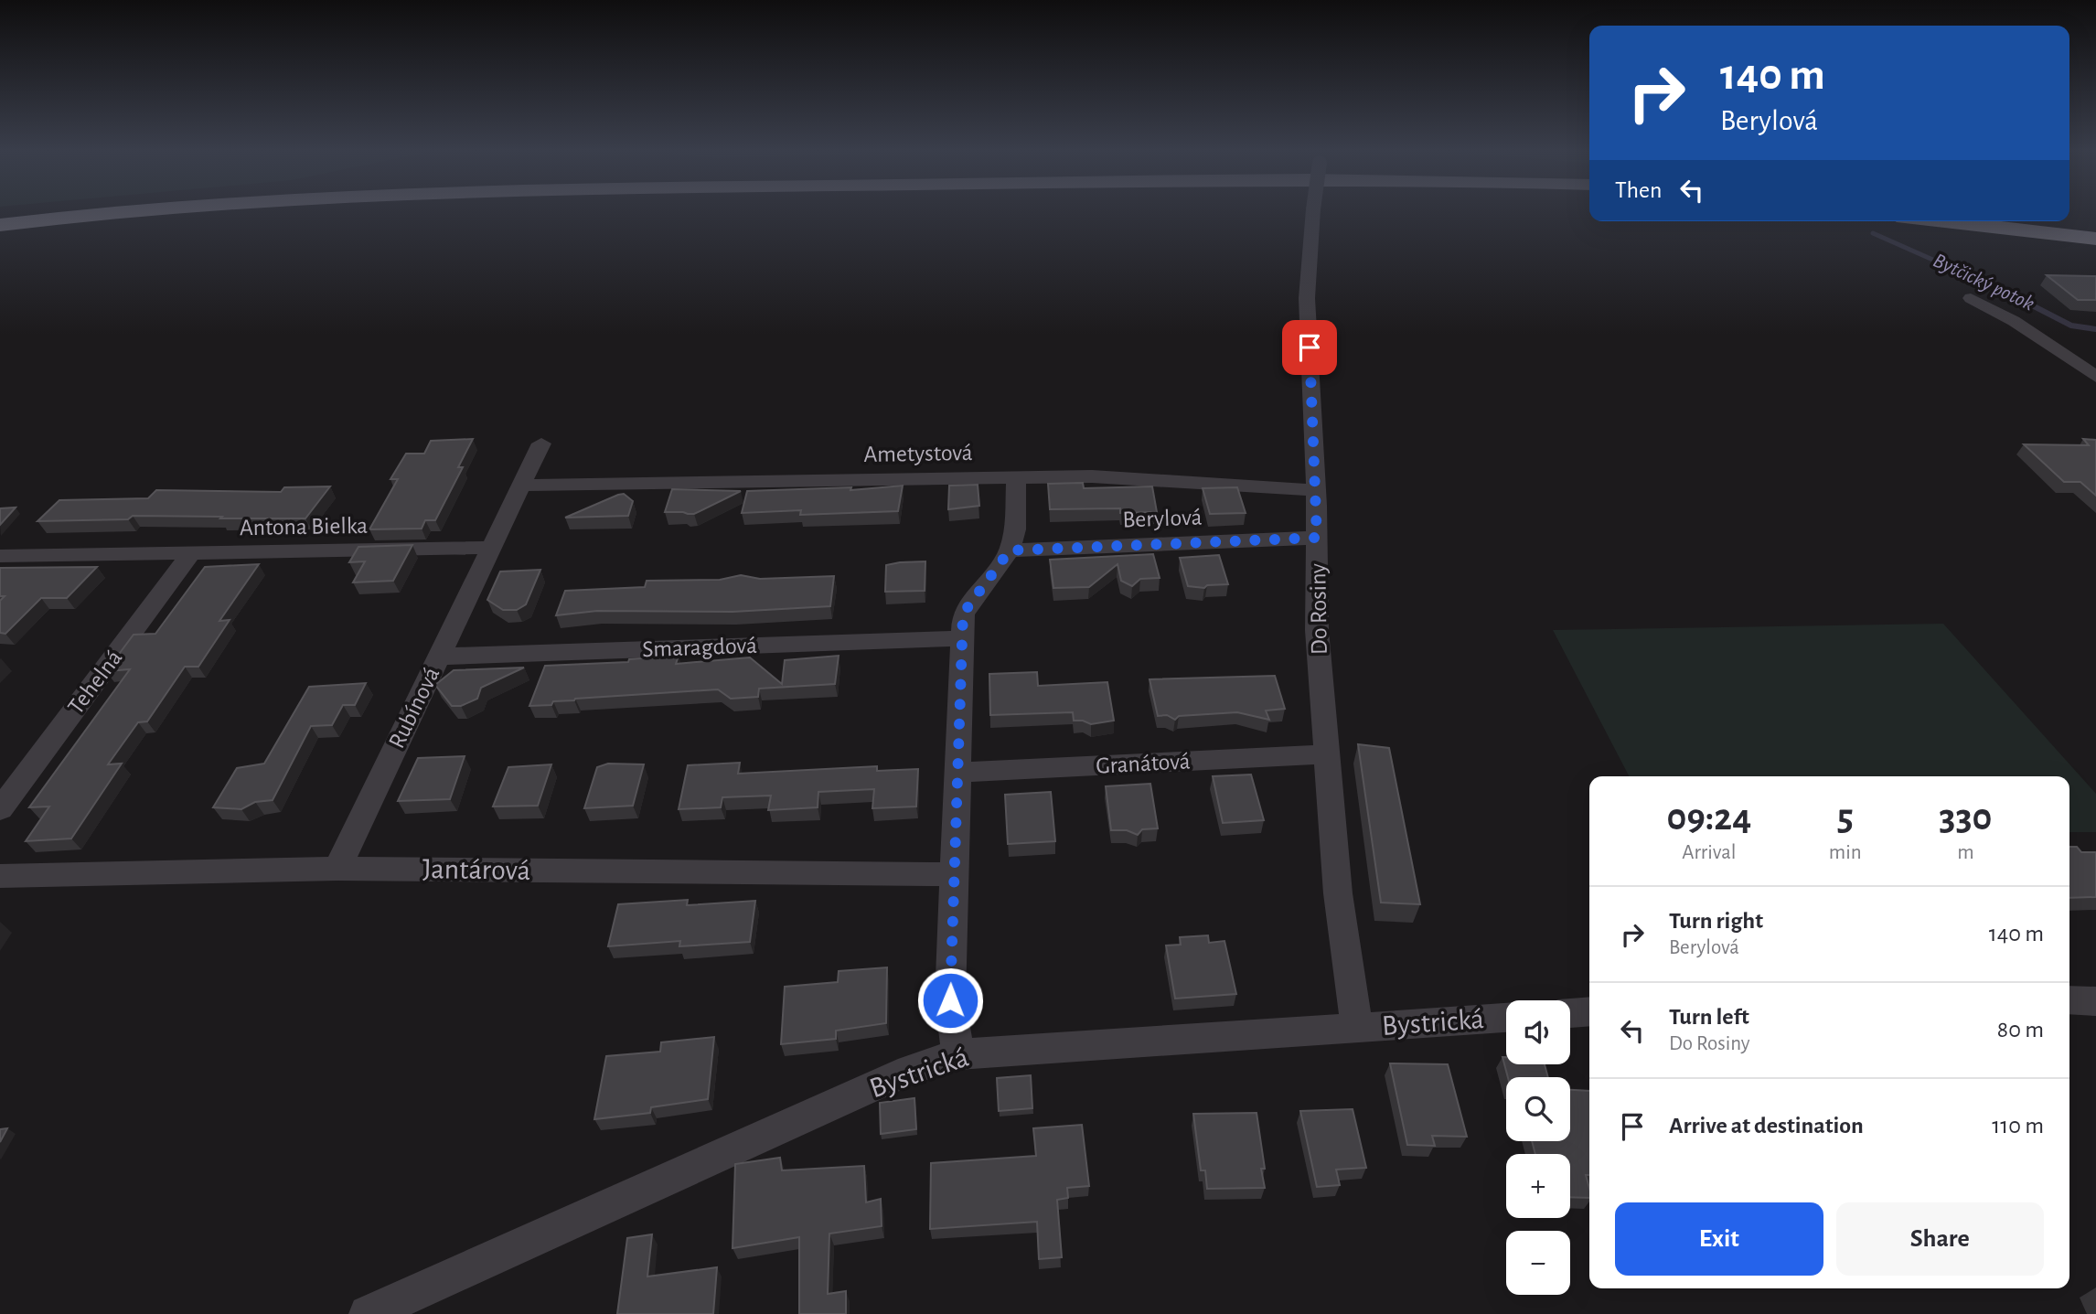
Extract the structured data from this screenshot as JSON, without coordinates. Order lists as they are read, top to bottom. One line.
{"streets":{"street":["Ametystová","Berylová","Antona Bielka","Do Rosiny","Smaragdová","Tehelná","Rubínová","Granátová","Jantárová","Bystrická"]},"crossings":[["Ametystová","Do Rosiny"],["Berylová","Do Rosiny"],["Antona Bielka","Tehelná"],["Antona Bielka","Rubínová"],["Do Rosiny","Granátová"],["Do Rosiny","Bystrická"],["Smaragdová","Rubínová"],["Rubínová","Jantárová"]],"water":["Bytčický potok"],"page":{"turn":["140 m","Berylová"],"then":"Then","eta":["09:24","Arrival","5","min","330","m"],"list":[{"name":"Turn right","note":"Berylová","value":"140 m"},{"name":"Turn left","note":"Do Rosiny","value":"80 m"},{"name":"Arrive at destination","value":"110 m"}],"map_buttons":["+","−"],"buttons":["Exit","Share"]}}
